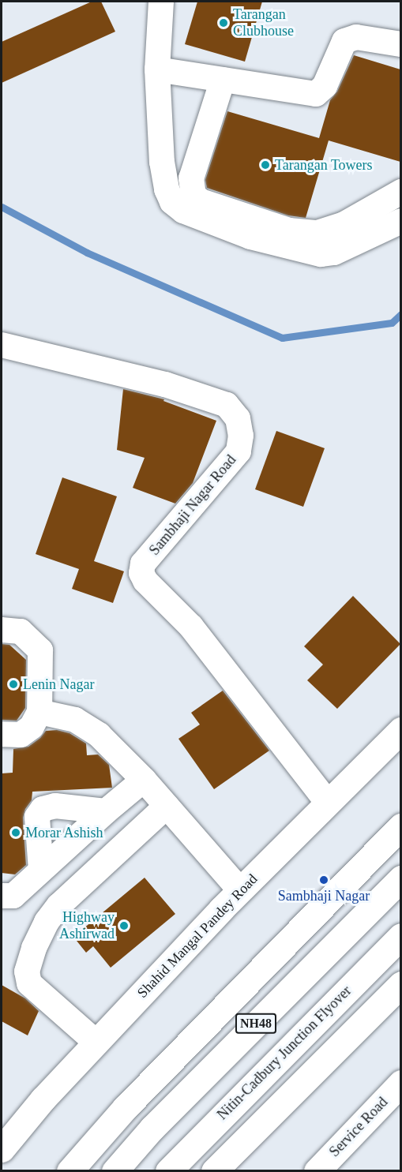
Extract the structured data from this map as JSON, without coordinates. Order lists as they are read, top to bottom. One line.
{"streets":{"main road":["Shahid Mangal Pandey Road","NH48","Nitin-Cadbury Junction Flyover","Service Road"],"street":["Sambhaji Nagar Road"]},"crossings":[["Sambhaji Nagar Road","Shahid Mangal Pandey Road"]],"places":["Tarangan Clubhouse","Tarangan Towers","Lenin Nagar","Morar Ashish","Sambhaji Nagar","Highway Ashirwad"]}
